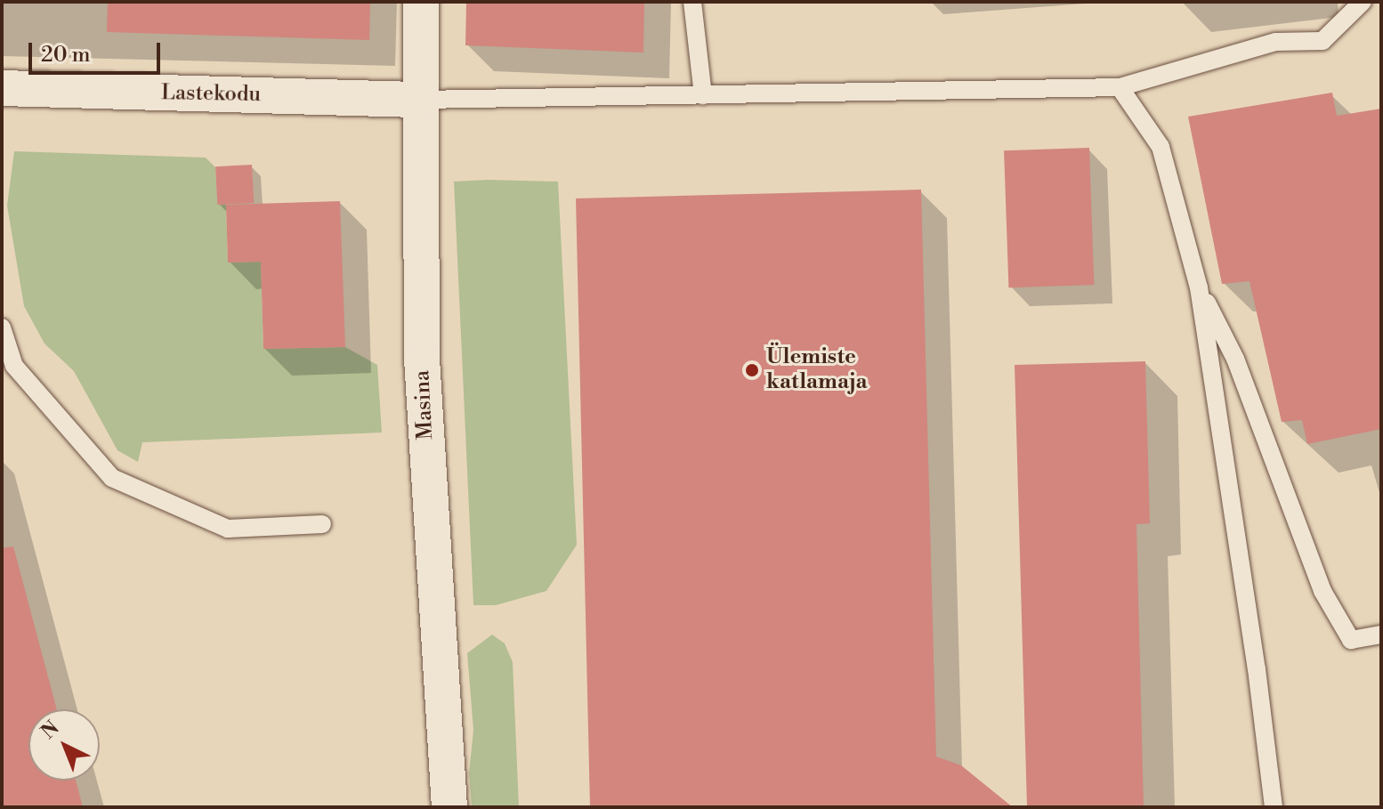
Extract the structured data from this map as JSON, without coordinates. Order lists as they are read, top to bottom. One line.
{"streets":{"street":["Lastekodu","Masina"]},"crossings":[["Lastekodu","Masina"]],"places":["Ülemiste katlamaja"],"scale_bar":"20 m","north":"top left"}
